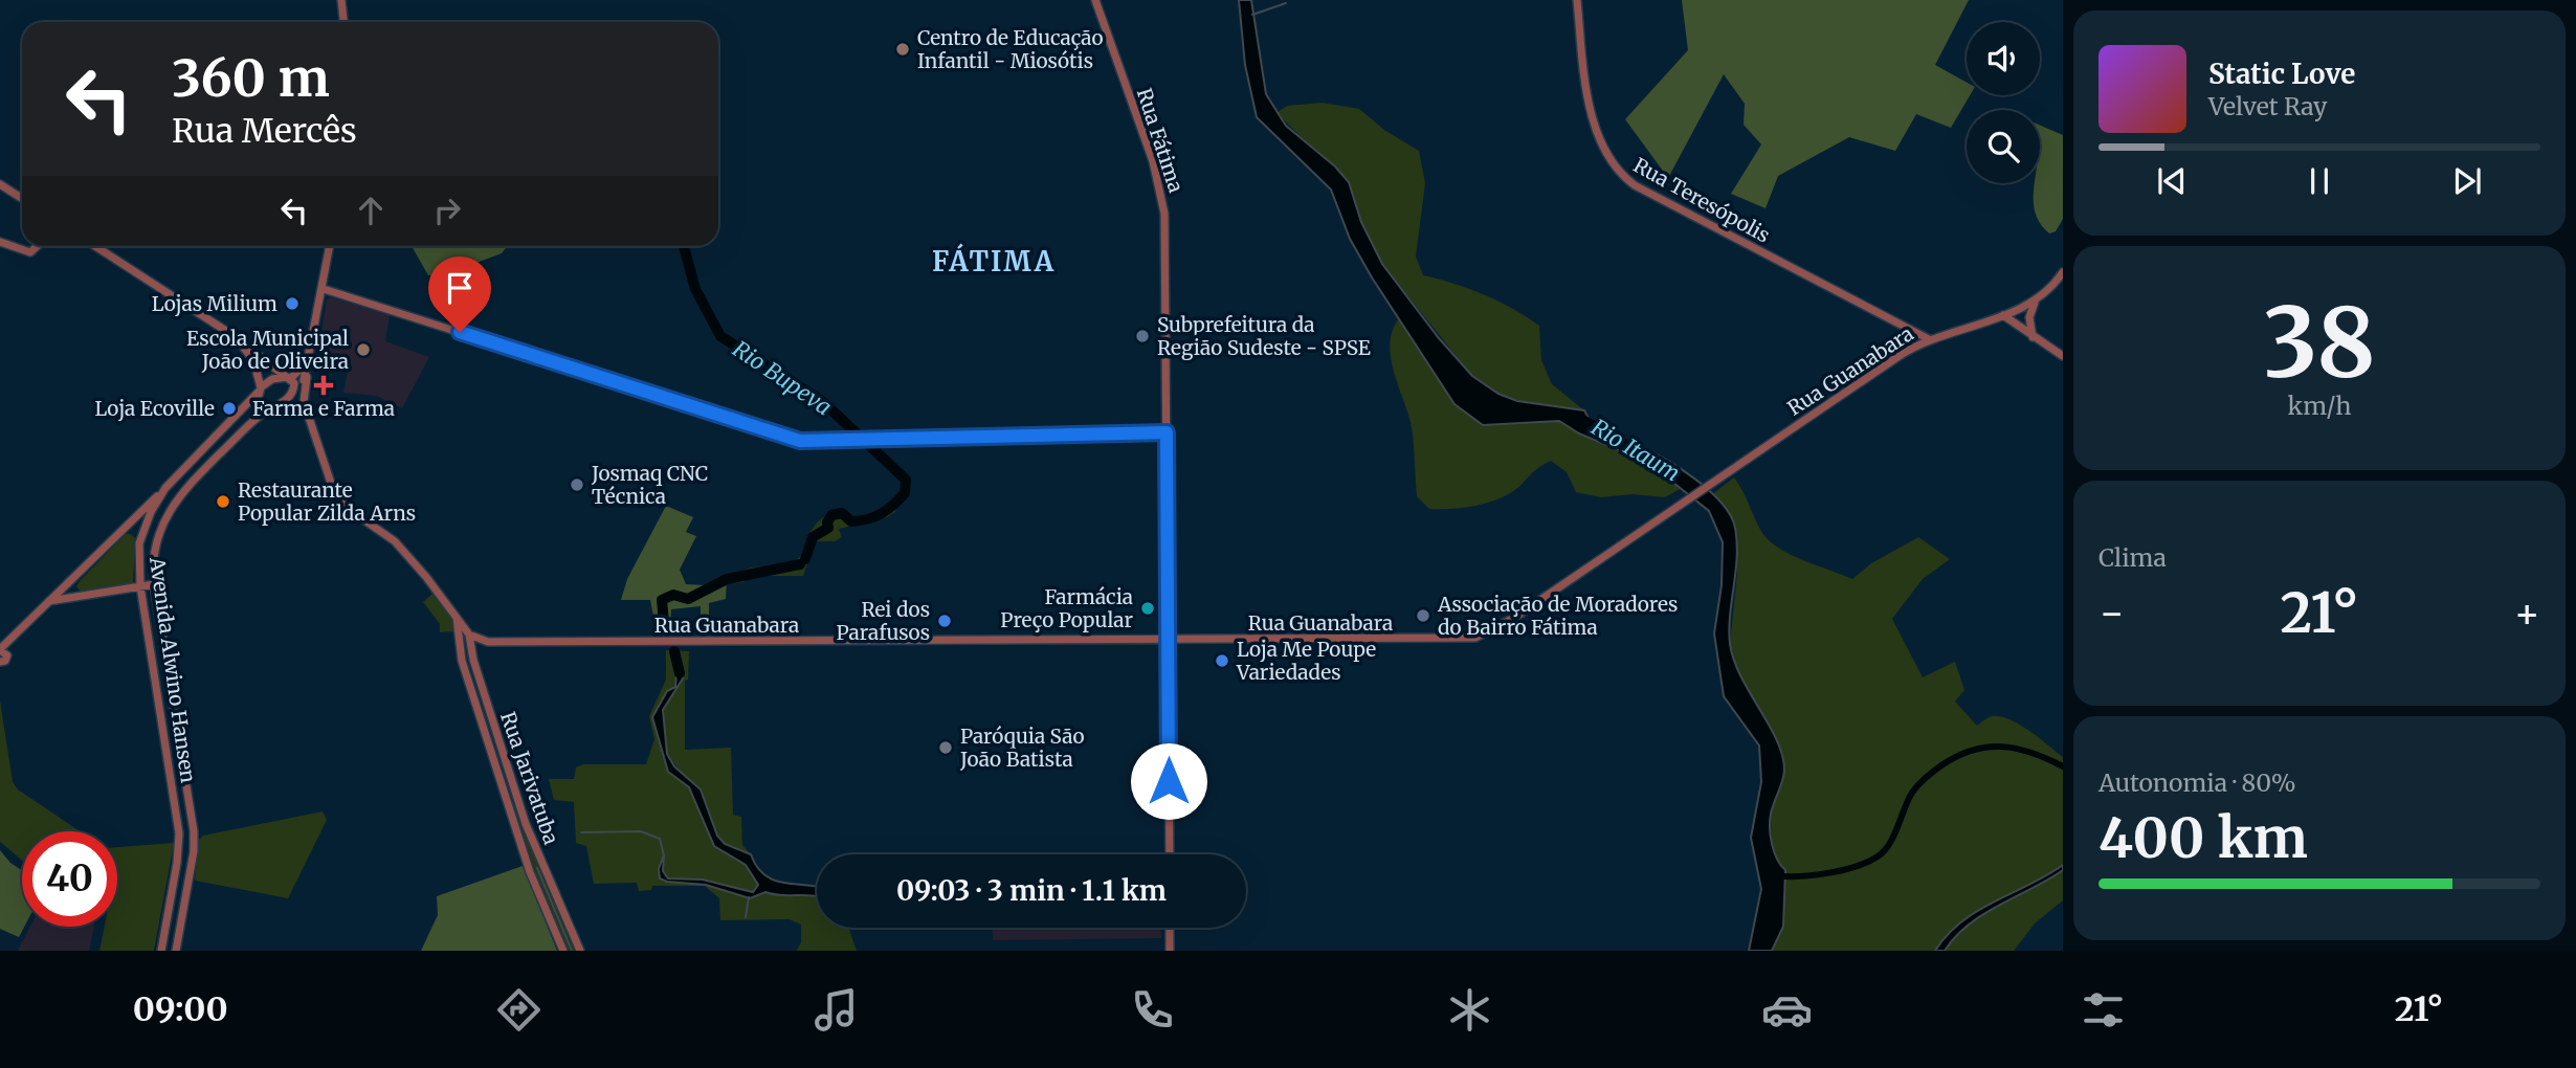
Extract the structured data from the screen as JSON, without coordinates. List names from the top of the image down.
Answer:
{
  "streets": {
    "main road": [
      "Rua Fátima",
      "Rua Teresópolis",
      "Rua Guanabara",
      "Avenida Alwino Hansen",
      "Rua Jarivatuba"
    ]
  },
  "crossings": [
    ["Rua Fátima", "Rua Guanabara"],
    ["Rua Teresópolis", "Rua Guanabara"],
    ["Rua Guanabara", "Rua Jarivatuba"],
    ["Avenida Alwino Hansen", "Rua Jarivatuba"]
  ],
  "districts": ["FÁTIMA"],
  "water": ["Rio Bupeva", "Rio Itaum"],
  "places": {
    "other": [
      "Centro de Educação Infantil - Miosótis",
      "Lojas Milium",
      "Subprefeitura da Região Sudeste - SPSE",
      "Escola Municipal João de Oliveira",
      "Loja Ecoville",
      "Josmaq CNC Técnica",
      "Restaurante Popular Zilda Arns",
      "Farmácia Preço Popular",
      "Associação de Moradores do Bairro Fátima",
      "Rei dos Parafusos",
      "Loja Me Poupe Variedades",
      "Paróquia São João Batista"
    ],
    "health": ["Farma e Farma"]
  },
  "page": {
    "turn": ["360 m", "Rua Mercês"],
    "song": ["Static Love", "Velvet Ray"],
    "tile": [
      ["38", "km/h"],
      "Clima",
      ["Autonomia · 80%", "400 km"]
    ],
    "heat": ["−", "21°", "+"],
    "limit": "40",
    "trip": "09:03 · 3 min · 1.1 km",
    "tabs": ["09:00", "21°"]
  }
}
